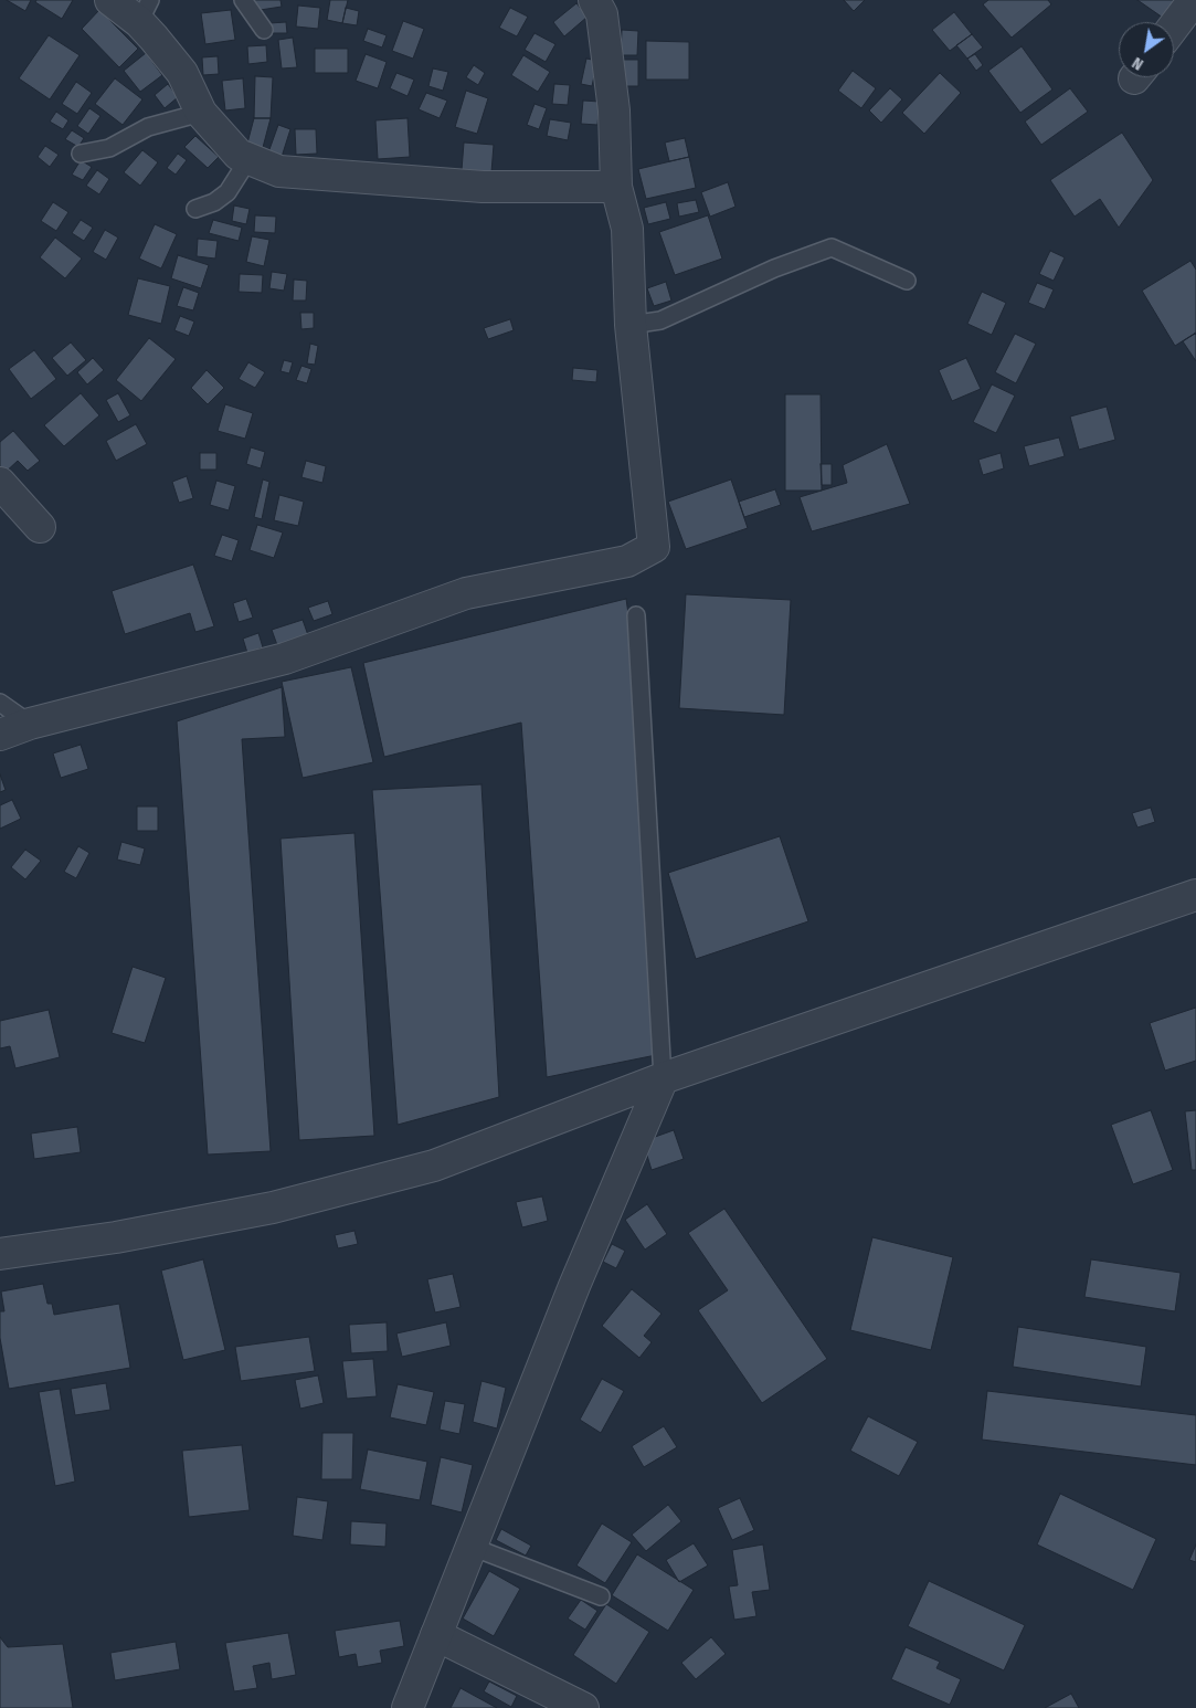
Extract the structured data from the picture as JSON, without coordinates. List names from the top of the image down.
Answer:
{
  "north": "bottom left"
}
